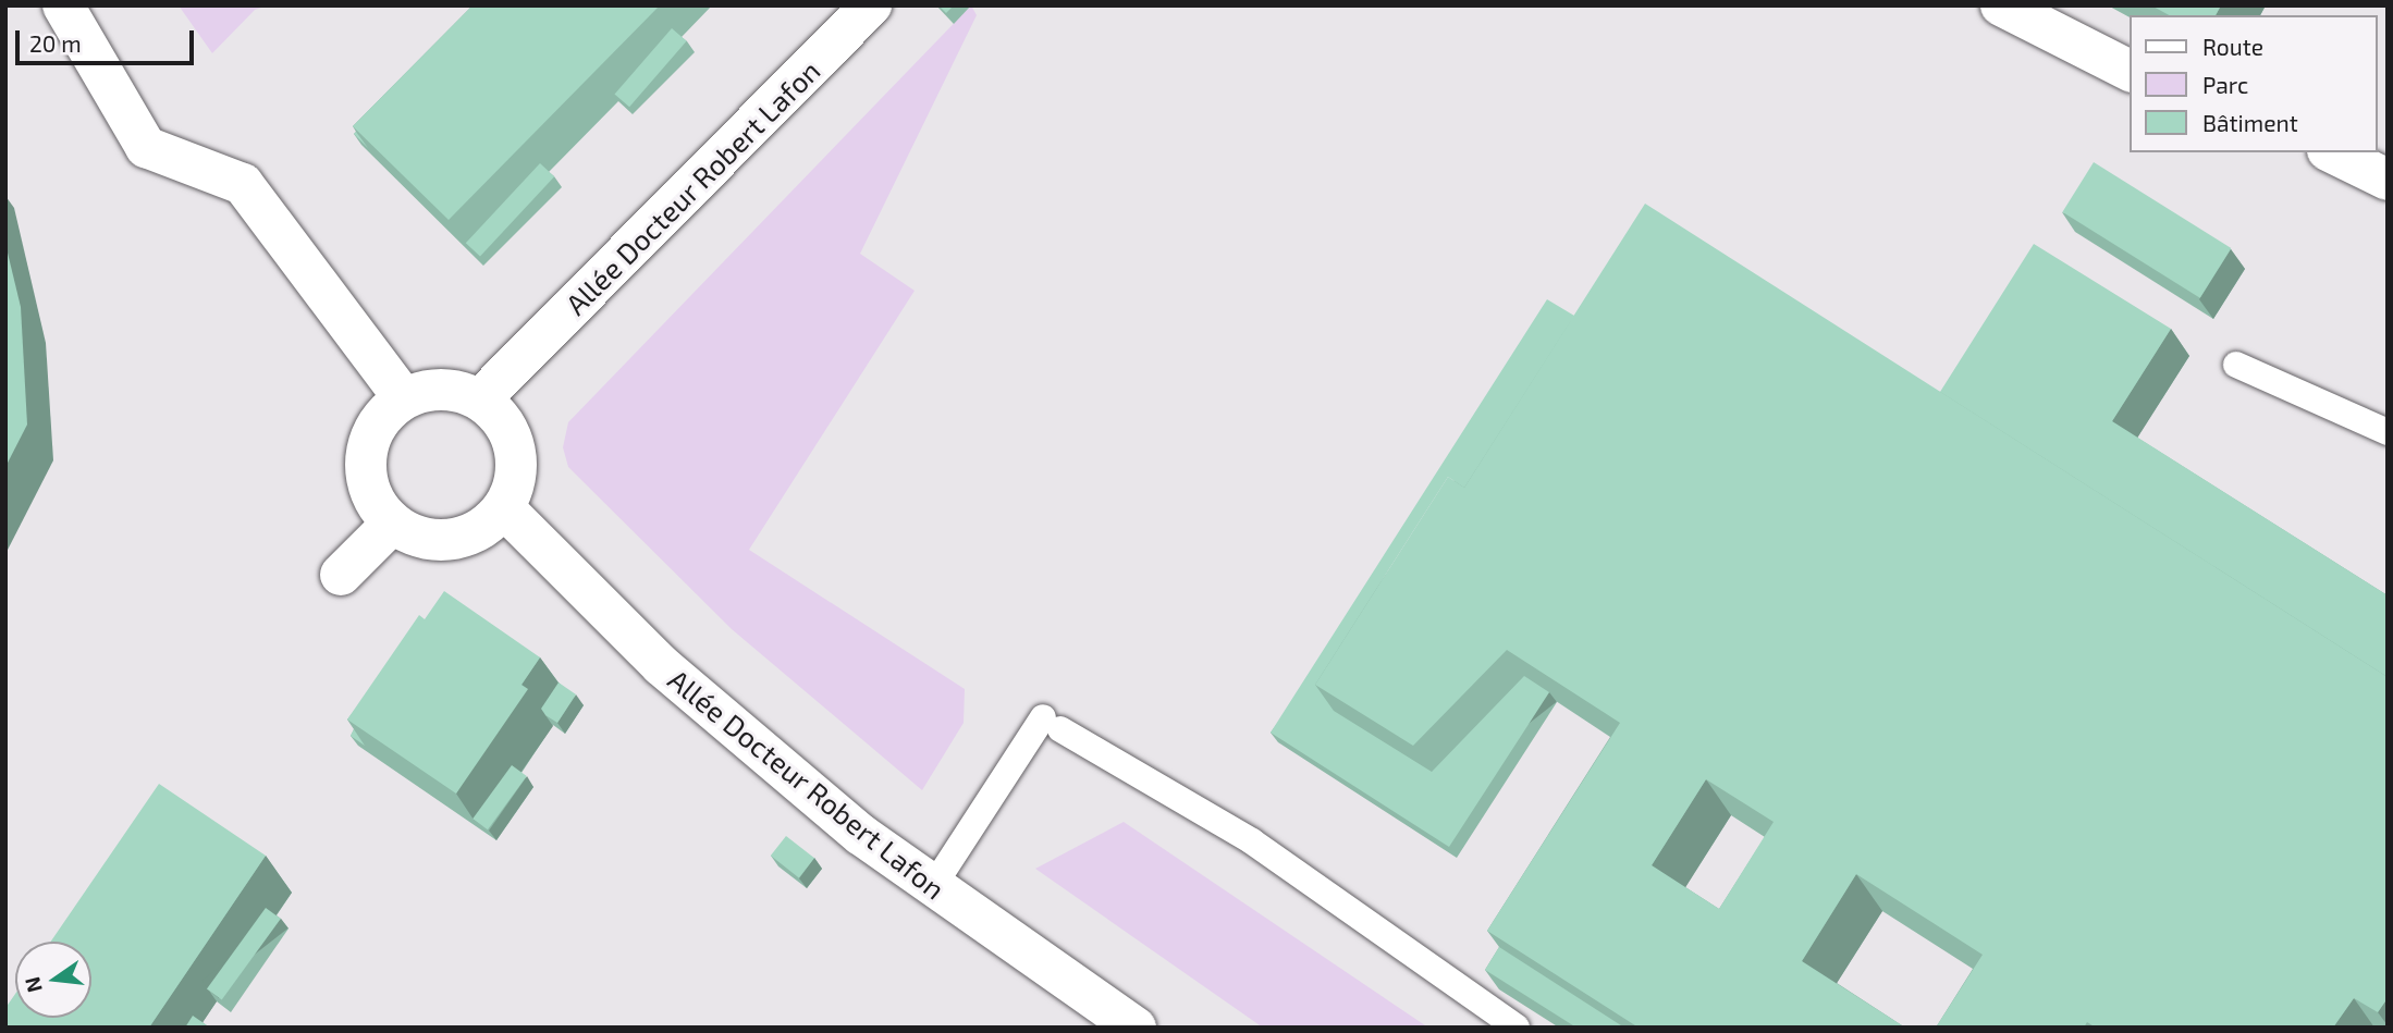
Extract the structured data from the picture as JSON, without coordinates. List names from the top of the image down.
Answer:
{
  "streets": {
    "street": ["Allée Docteur Robert Lafon"]
  },
  "legend": ["Route", "Parc", "Bâtiment"],
  "scale_bar": "20 m",
  "north": "left"
}
